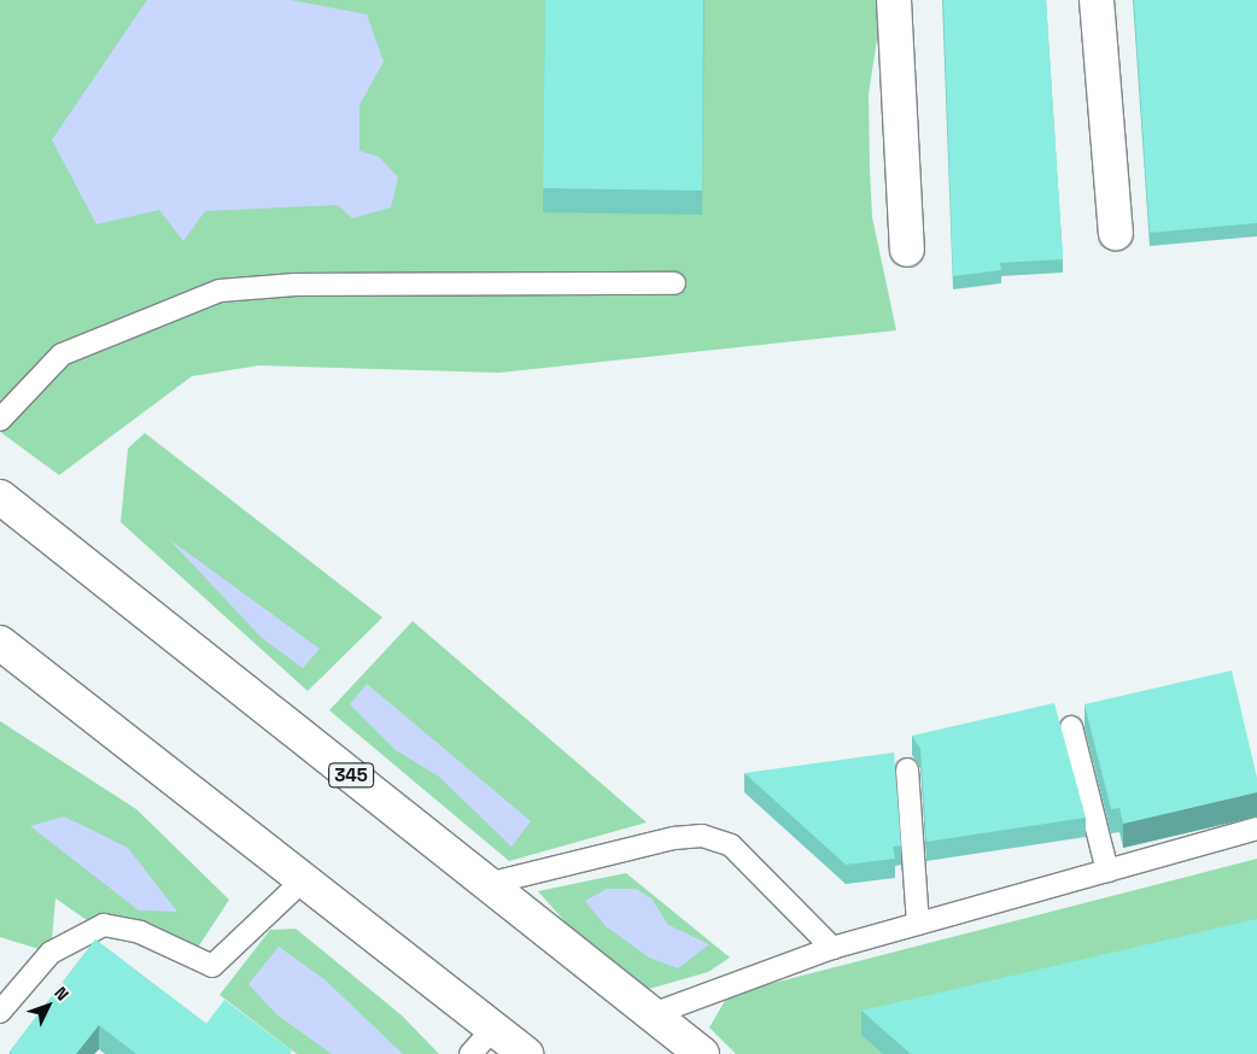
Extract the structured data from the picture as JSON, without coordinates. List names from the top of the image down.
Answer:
{
  "streets": {
    "main road": ["345"]
  },
  "north": "top right"
}
